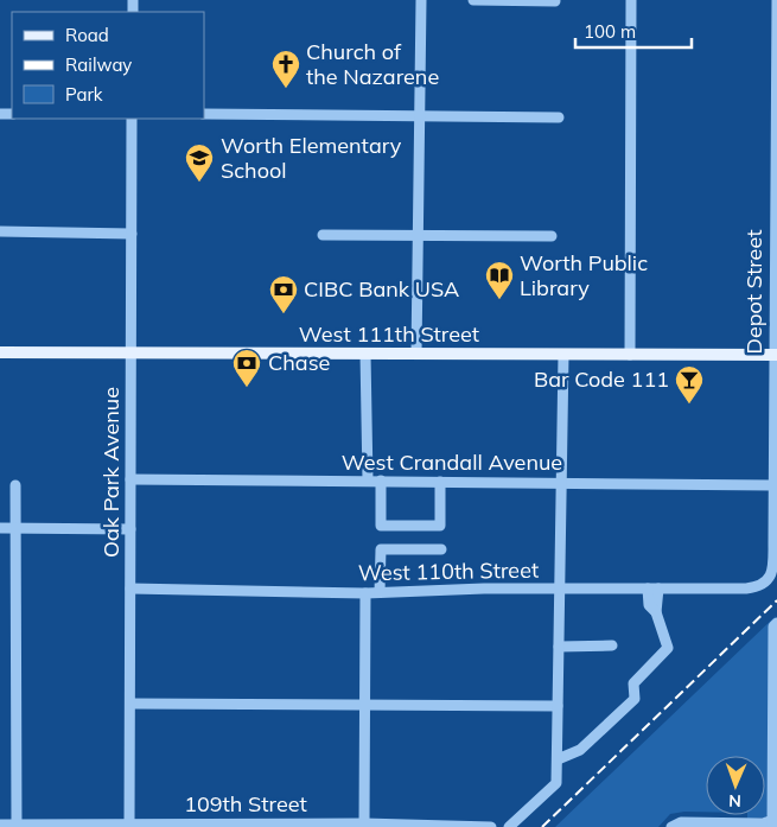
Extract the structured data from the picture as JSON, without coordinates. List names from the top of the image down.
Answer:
{
  "streets": {
    "main road": ["West 111th Street"],
    "street": [
      "Depot Street",
      "West Crandall Avenue",
      "Oak Park Avenue",
      "West 110th Street",
      "109th Street"
    ]
  },
  "crossings": [
    ["Depot Street", "West 111th Street"],
    ["Depot Street", "West Crandall Avenue"],
    ["Depot Street", "West 110th Street"],
    ["West 111th Street", "Oak Park Avenue"],
    ["West Crandall Avenue", "Oak Park Avenue"],
    ["Oak Park Avenue", "West 110th Street"],
    ["Oak Park Avenue", "109th Street"]
  ],
  "places": {
    "church": ["Church of the Nazarene"],
    "school or university": ["Worth Elementary School"],
    "library": ["Worth Public Library"],
    "bank": ["CIBC Bank USA", "Chase"],
    "bar": ["Bar Code 111"]
  },
  "legend": ["Road", "Railway", "Park"],
  "scale_bar": "100 m",
  "north": "bottom"
}
